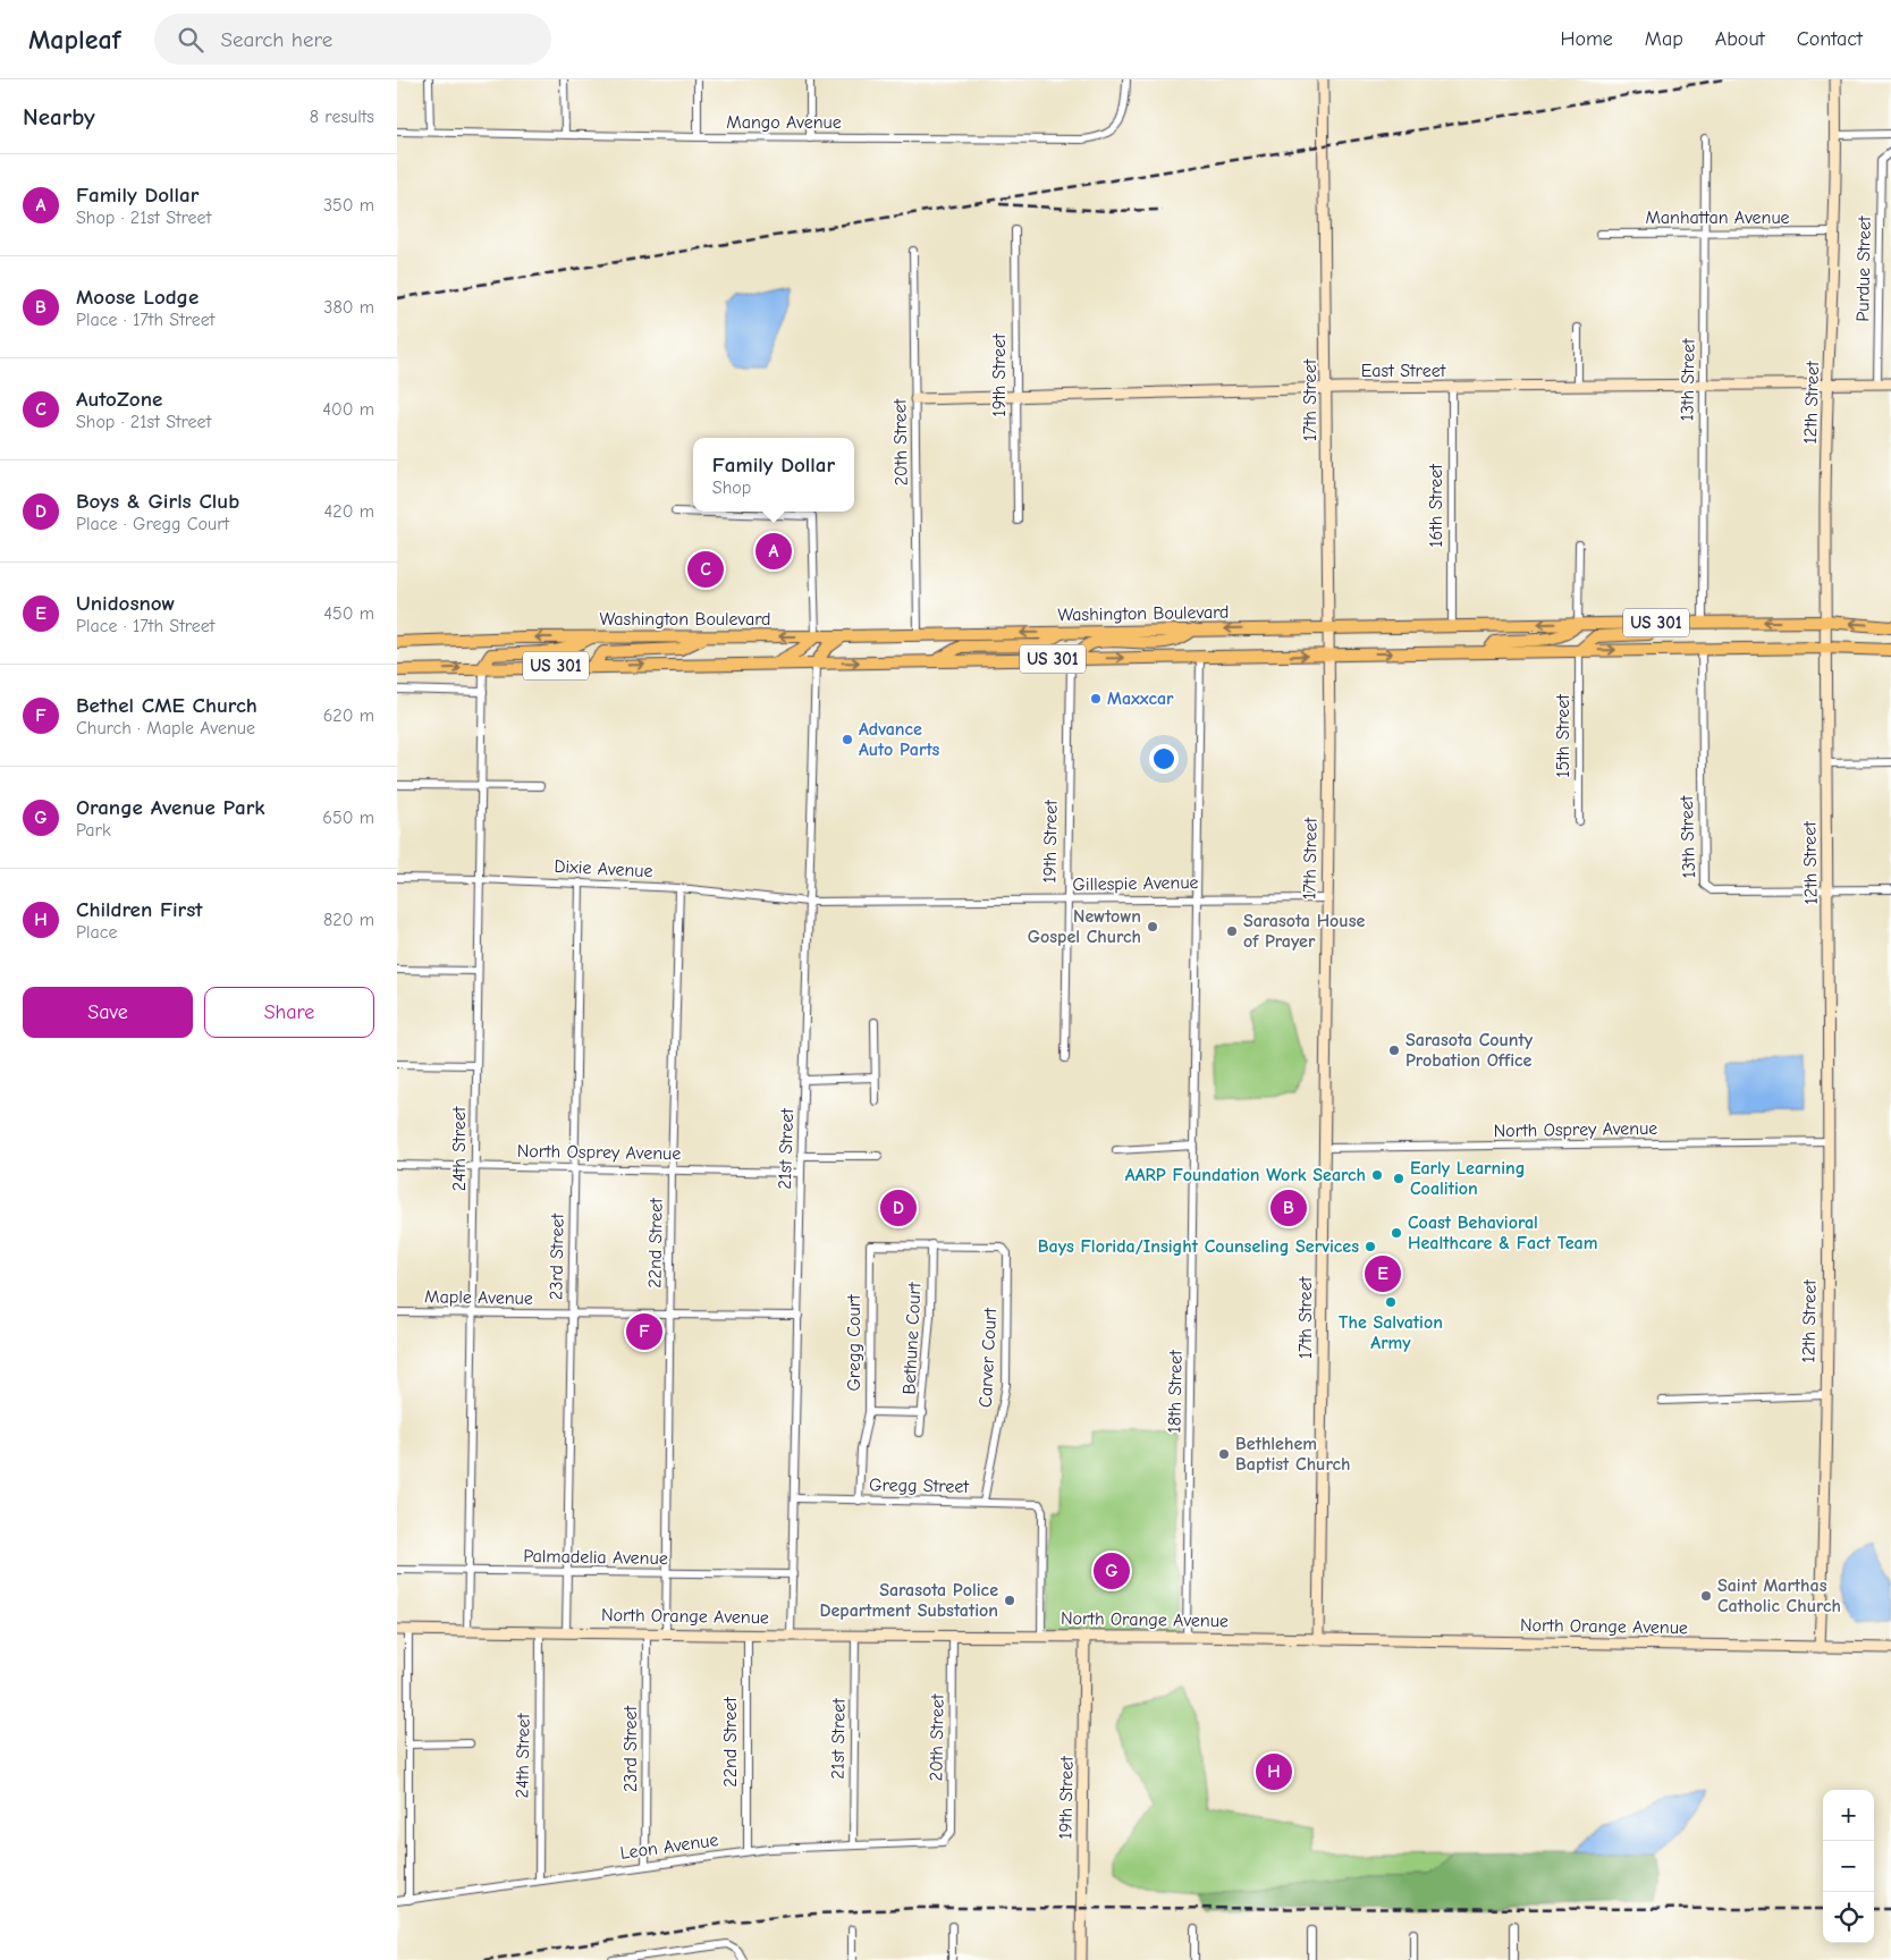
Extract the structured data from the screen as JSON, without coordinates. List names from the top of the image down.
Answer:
{
  "streets": {
    "main road": ["Washington Boulevard", "US 301"],
    "street": [
      "Mango Avenue",
      "Manhattan Avenue",
      "Purdue Street",
      "East Street",
      "19th Street",
      "13th Street",
      "17th Street",
      "12th Street",
      "20th Street",
      "16th Street",
      "15th Street",
      "Dixie Avenue",
      "Gillespie Avenue",
      "North Osprey Avenue",
      "24th Street",
      "21st Street",
      "22nd Street",
      "23rd Street",
      "Maple Avenue",
      "Bethune Court",
      "Gregg Court",
      "Carver Court",
      "18th Street",
      "Gregg Street",
      "Palmadelia Avenue",
      "North Orange Avenue",
      "Leon Avenue"
    ]
  },
  "crossings": [
    ["Manhattan Avenue", "13th Street"],
    ["Manhattan Avenue", "12th Street"],
    ["Purdue Street", "East Street"],
    ["East Street", "19th Street"],
    ["East Street", "13th Street"],
    ["East Street", "17th Street"],
    ["East Street", "12th Street"],
    ["East Street", "20th Street"],
    ["East Street", "16th Street"],
    ["19th Street", "US 301"],
    ["19th Street", "Gillespie Avenue"],
    ["19th Street", "North Orange Avenue"],
    ["13th Street", "12th Street"],
    ["13th Street", "Washington Boulevard"],
    ["13th Street", "US 301"],
    ["17th Street", "Washington Boulevard"],
    ["17th Street", "US 301"],
    ["17th Street", "Gillespie Avenue"],
    ["17th Street", "North Osprey Avenue"],
    ["17th Street", "North Orange Avenue"],
    ["12th Street", "Washington Boulevard"],
    ["12th Street", "US 301"],
    ["12th Street", "North Osprey Avenue"],
    ["12th Street", "North Orange Avenue"],
    ["20th Street", "Washington Boulevard"],
    ["20th Street", "North Orange Avenue"],
    ["20th Street", "Leon Avenue"],
    ["16th Street", "Washington Boulevard"],
    ["US 301", "15th Street"],
    ["US 301", "24th Street"],
    ["US 301", "21st Street"],
    ["US 301", "18th Street"],
    ["Dixie Avenue", "Gillespie Avenue"],
    ["Dixie Avenue", "24th Street"],
    ["Dixie Avenue", "21st Street"],
    ["Dixie Avenue", "22nd Street"],
    ["Dixie Avenue", "23rd Street"],
    ["Gillespie Avenue", "21st Street"],
    ["Gillespie Avenue", "18th Street"],
    ["North Osprey Avenue", "24th Street"],
    ["North Osprey Avenue", "21st Street"],
    ["North Osprey Avenue", "22nd Street"],
    ["North Osprey Avenue", "23rd Street"],
    ["24th Street", "Maple Avenue"],
    ["24th Street", "Palmadelia Avenue"],
    ["24th Street", "North Orange Avenue"],
    ["24th Street", "Leon Avenue"],
    ["21st Street", "Maple Avenue"],
    ["21st Street", "Gregg Street"],
    ["21st Street", "Palmadelia Avenue"],
    ["21st Street", "North Orange Avenue"],
    ["21st Street", "Leon Avenue"],
    ["22nd Street", "Maple Avenue"],
    ["22nd Street", "Palmadelia Avenue"],
    ["22nd Street", "North Orange Avenue"],
    ["22nd Street", "Leon Avenue"],
    ["23rd Street", "Maple Avenue"],
    ["23rd Street", "Palmadelia Avenue"],
    ["23rd Street", "North Orange Avenue"],
    ["23rd Street", "Leon Avenue"],
    ["Bethune Court", "Gregg Court"],
    ["Bethune Court", "Carver Court"],
    ["Gregg Court", "Carver Court"],
    ["Gregg Court", "Gregg Street"],
    ["Carver Court", "Gregg Street"],
    ["18th Street", "North Orange Avenue"],
    ["Gregg Street", "North Orange Avenue"]
  ],
  "places": [
    "Maxxcar",
    "Advance Auto Parts",
    "Newtown Gospel Church",
    "Sarasota House of Prayer",
    "Sarasota County Probation Office",
    "AARP Foundation Work Search",
    "Early Learning Coalition",
    "Coast Behavioral Healthcare & Fact Team",
    "Bays Florida/Insight Counseling Services",
    "The Salvation Army",
    "Bethlehem Baptist Church",
    "Saint Marthas Catholic Church",
    "Sarasota Police Department Substation"
  ],
  "page": {
    "header": "Mapleaf",
    "search": "Search here",
    "nav": [
      "Home",
      "Map",
      "About",
      "Contact"
    ],
    "heading": ["Nearby", "8 results"],
    "list": [
      {
        "mark": "A",
        "name": "Family Dollar",
        "note": "Shop · 21st Street",
        "value": "350 m"
      },
      {
        "mark": "B",
        "name": "Moose Lodge",
        "note": "Place · 17th Street",
        "value": "380 m"
      },
      {
        "mark": "C",
        "name": "AutoZone",
        "note": "Shop · 21st Street",
        "value": "400 m"
      },
      {
        "mark": "D",
        "name": "Boys & Girls Club",
        "note": "Place · Gregg Court",
        "value": "420 m"
      },
      {
        "mark": "E",
        "name": "Unidosnow",
        "note": "Place · 17th Street",
        "value": "450 m"
      },
      {
        "mark": "F",
        "name": "Bethel CME Church",
        "note": "Church · Maple Avenue",
        "value": "620 m"
      },
      {
        "mark": "G",
        "name": "Orange Avenue Park",
        "note": "Park",
        "value": "650 m"
      },
      {
        "mark": "H",
        "name": "Children First",
        "note": "Place",
        "value": "820 m"
      }
    ],
    "popup": ["Family Dollar", "Shop"],
    "pins": [
      "A",
      "C",
      "B",
      "D",
      "E",
      "F",
      "G",
      "H"
    ],
    "buttons": ["Save", "Share"],
    "map_buttons": ["+", "−"]
  }
}
